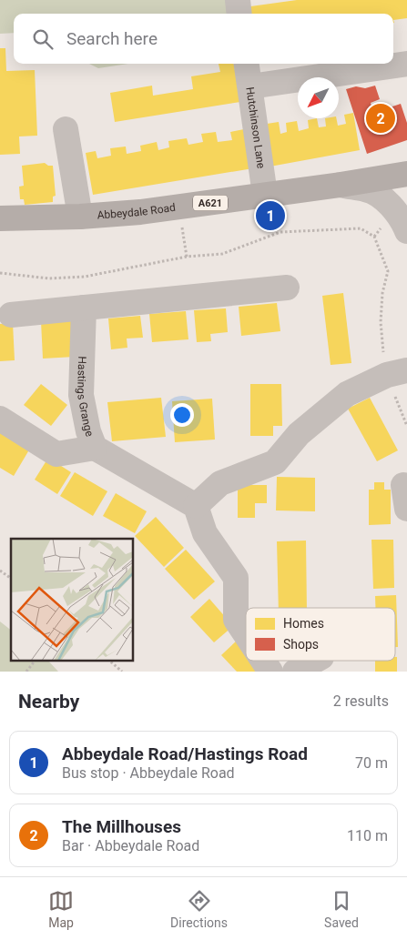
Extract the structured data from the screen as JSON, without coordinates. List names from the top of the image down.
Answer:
{
  "streets": {
    "main road": ["A621", "Abbeydale Road"],
    "street": ["Hutchinson Lane", "Hastings Grange"]
  },
  "crossings": [
    ["Hutchinson Lane", "Abbeydale Road"]
  ],
  "legend": ["Homes", "Shops"],
  "north": "bottom left",
  "page": {
    "search": "Search here",
    "pins": ["2", "1"],
    "heading": ["Nearby", "2 results"],
    "list": [
      {
        "mark": "1",
        "name": "Abbeydale Road/Hastings Road",
        "note": "Bus stop · Abbeydale Road",
        "value": "70 m"
      },
      {
        "mark": "2",
        "name": "The Millhouses",
        "note": "Bar · Abbeydale Road",
        "value": "110 m"
      }
    ],
    "nav": ["Map", "Directions", "Saved"]
  }
}
